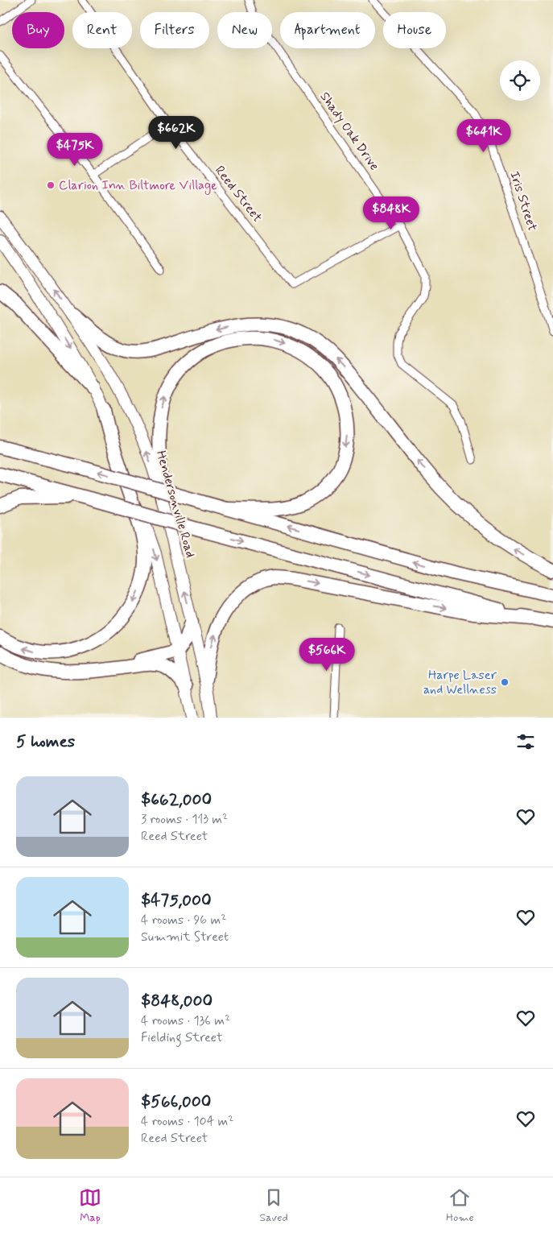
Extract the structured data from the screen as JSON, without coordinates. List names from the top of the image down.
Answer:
{
  "streets": {
    "main road": ["Hendersonville Road"],
    "street": ["Shady Oak Drive", "Reed Street", "Iris Street"]
  },
  "crossings": [
    ["Shady Oak Drive", "Reed Street"]
  ],
  "places": ["Clarion Inn Biltmore Village", "Harpe Laser and Wellness"],
  "page": {
    "chip": [
      "Buy",
      "Rent",
      "Filters",
      "New",
      "Apartment",
      "House"
    ],
    "price": [
      "$662K",
      "$641K",
      "$475K",
      "$848K",
      "$566K"
    ],
    "heading": "5 homes",
    "list": [
      {
        "name": "$662,000",
        "note": "3 rooms · 113 m² · Reed Street"
      },
      {
        "name": "$475,000",
        "note": "4 rooms · 96 m² · Summit Street"
      },
      {
        "name": "$848,000",
        "note": "4 rooms · 136 m² · Fielding Street"
      },
      {
        "name": "$566,000",
        "note": "4 rooms · 104 m² · Reed Street"
      }
    ],
    "tabs": ["Map", "Saved", "Home"]
  }
}
